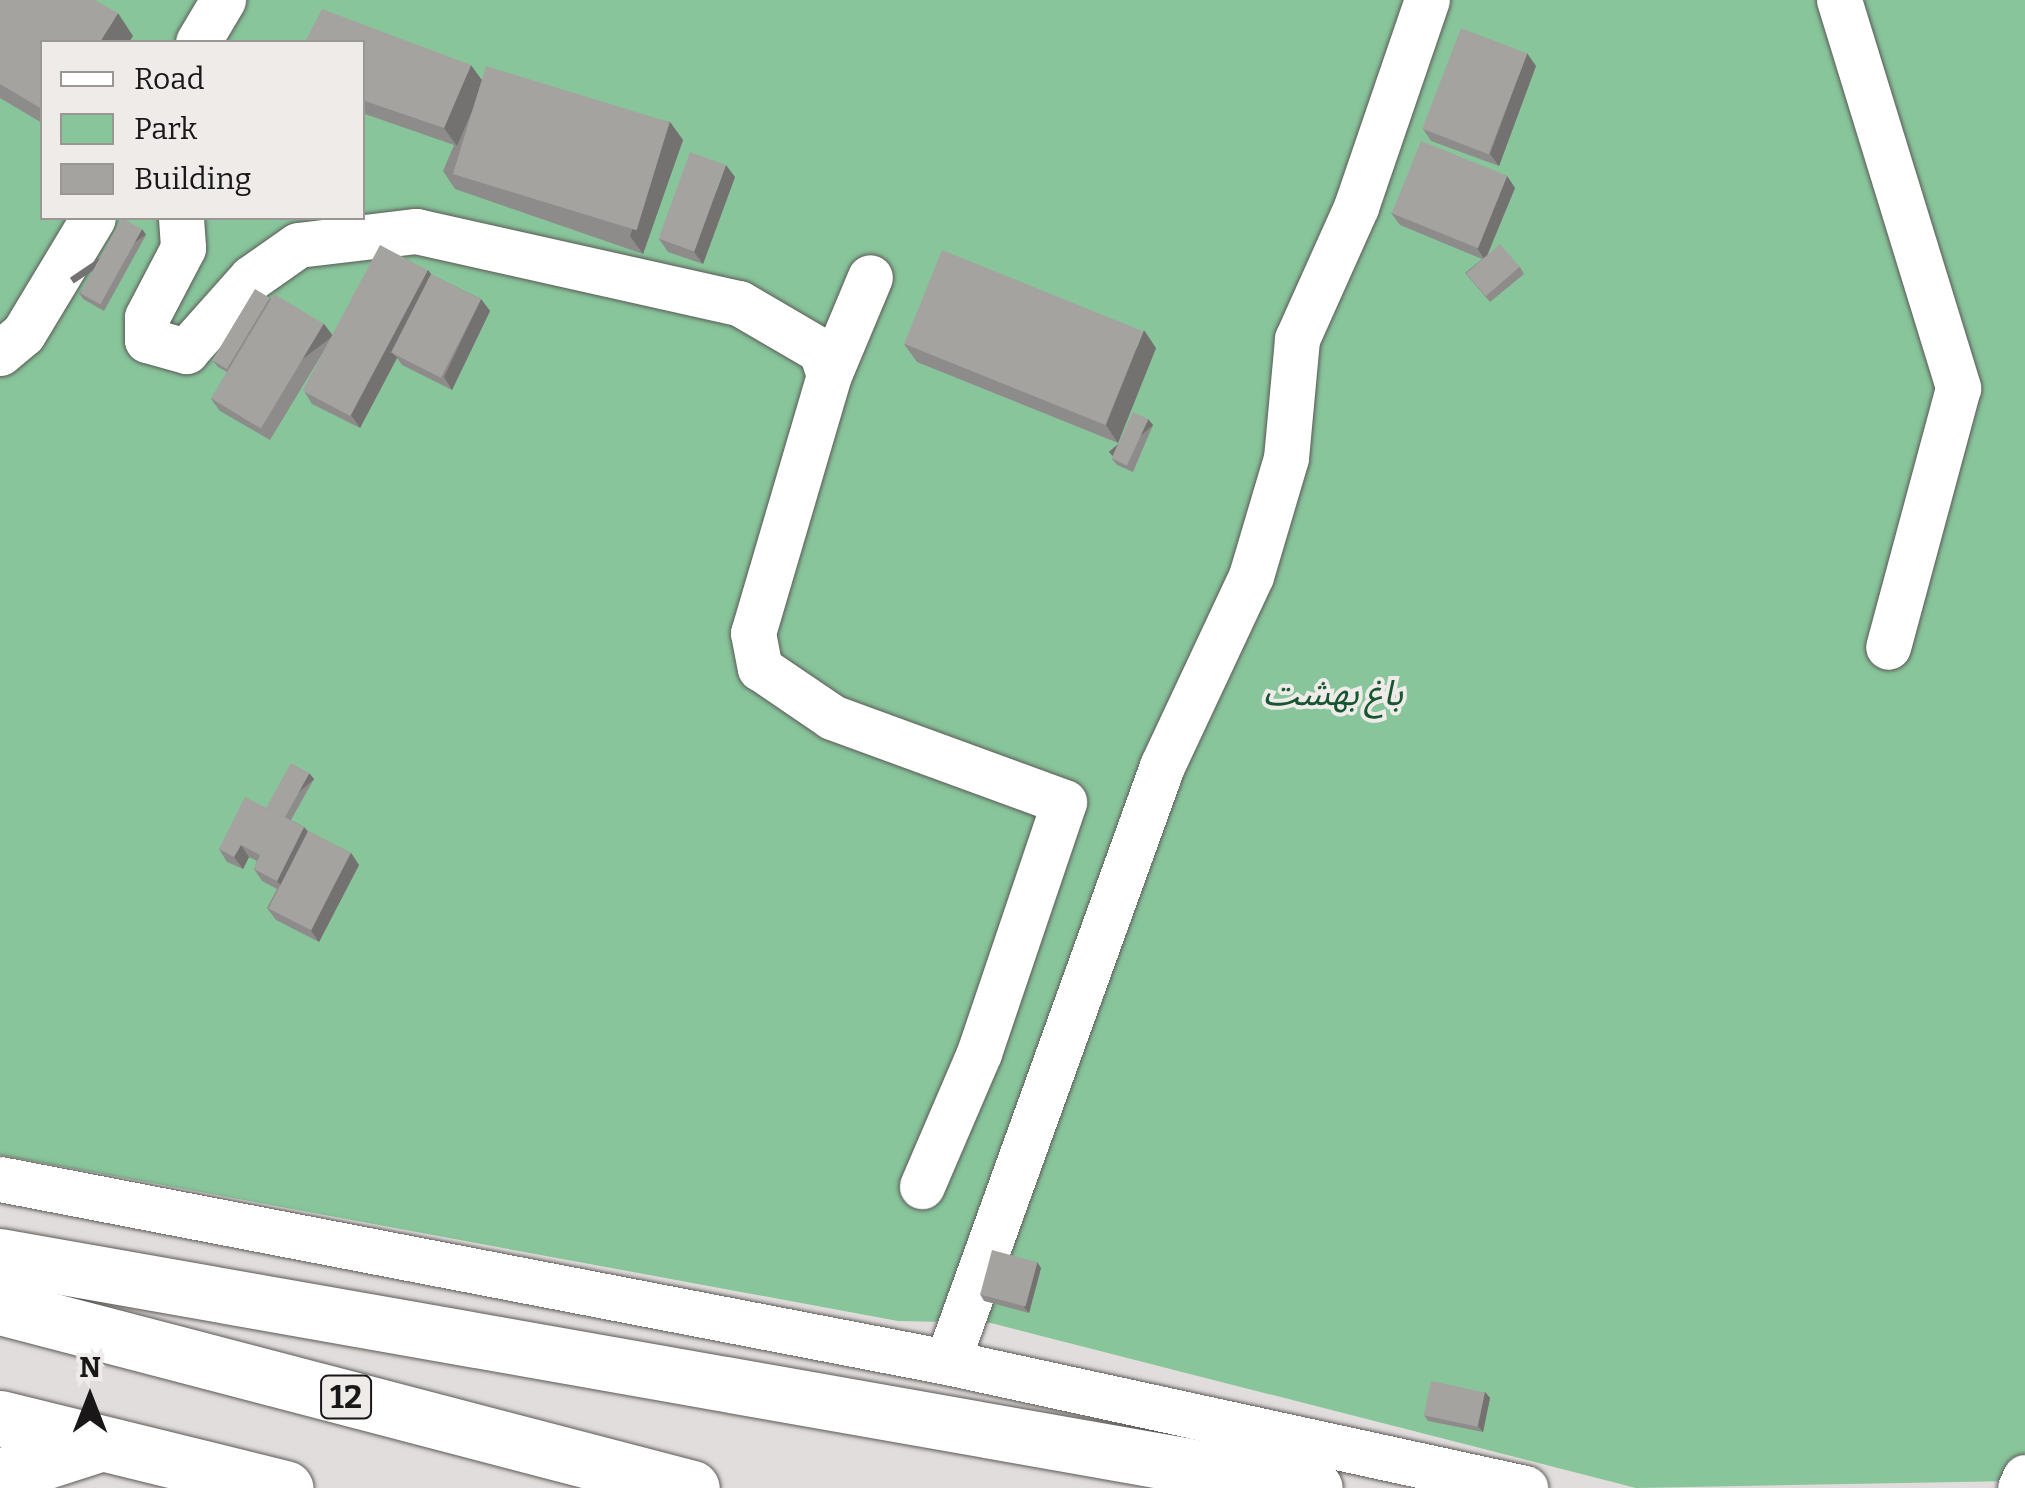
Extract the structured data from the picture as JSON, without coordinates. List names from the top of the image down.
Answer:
{
  "streets": {
    "highway": ["12"]
  },
  "parks": ["باغ بهشت"],
  "legend": ["Road", "Park", "Building"],
  "north": "top"
}
